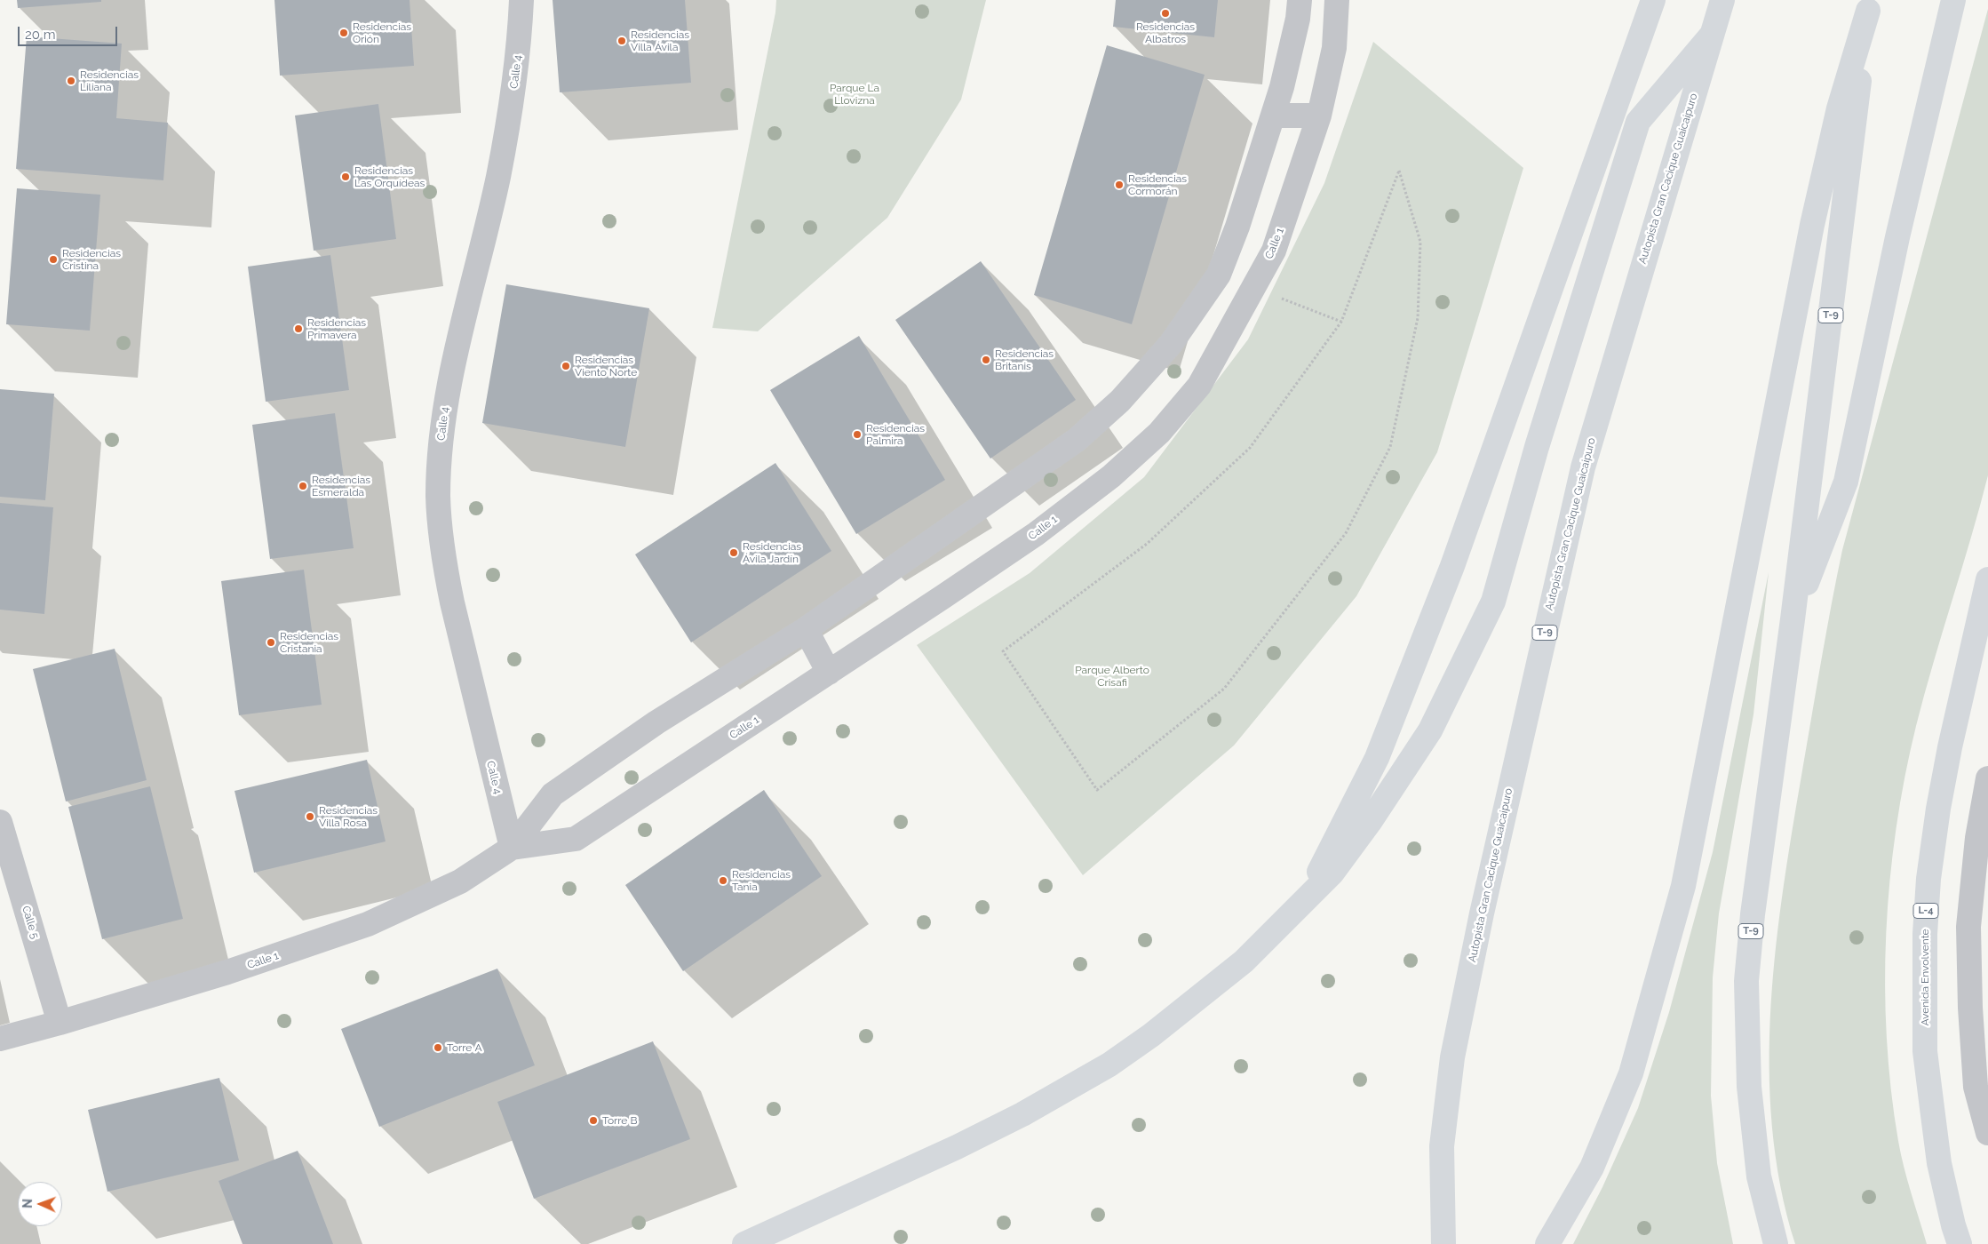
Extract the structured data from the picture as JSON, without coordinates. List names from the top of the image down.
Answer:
{
  "streets": {
    "main road": [
      "Autopista Gran Cacique Guaicaipuro",
      "T-9",
      "L-4",
      "Avenida Envolvente"
    ],
    "street": ["Calle 4", "Calle 1", "Calle 5"]
  },
  "crossings": [
    ["Calle 4", "Calle 1"],
    ["Calle 1", "Calle 5"]
  ],
  "parks": ["Parque La Llovizna", "Parque Alberto Crisafi"],
  "places": [
    "Residencias Albatros",
    "Residencias Orión",
    "Residencias Villa Ávila",
    "Residencias Liliana",
    "Residencias Las Orquídeas",
    "Residencias Cormorán",
    "Residencias Cristina",
    "Residencias Primavera",
    "Residencias Britanis",
    "Residencias Viento Norte",
    "Residencias Palmira",
    "Residencias Esmeralda",
    "Residencias Ávila Jardín",
    "Residencias Cristania",
    "Residencias Villa Rosa",
    "Residencias Tania",
    "Torre A",
    "Torre B"
  ],
  "scale_bar": "20 m",
  "north": "left"
}
